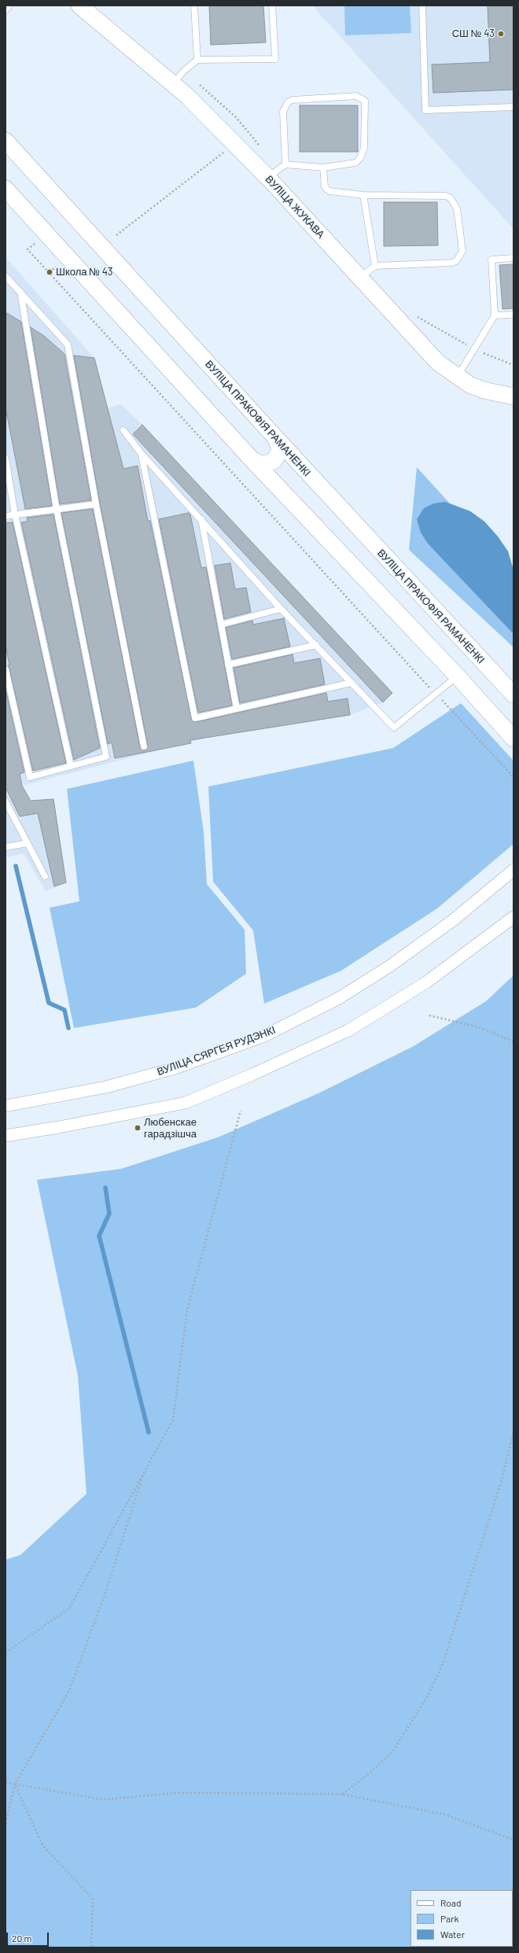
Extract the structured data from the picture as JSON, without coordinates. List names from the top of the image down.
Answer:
{
  "streets": {
    "street": ["ВУЛІЦА ЖУКАВА", "ВУЛІЦА ПРАКОФІЯ РАМАНЕНКІ", "ВУЛІЦА СЯРГЕЯ РУДЭНКІ"]
  },
  "places": ["СШ № 43", "Школа № 43", "Любенскае гарадзішча"],
  "legend": ["Road", "Park", "Water"],
  "scale_bar": "20 m"
}
